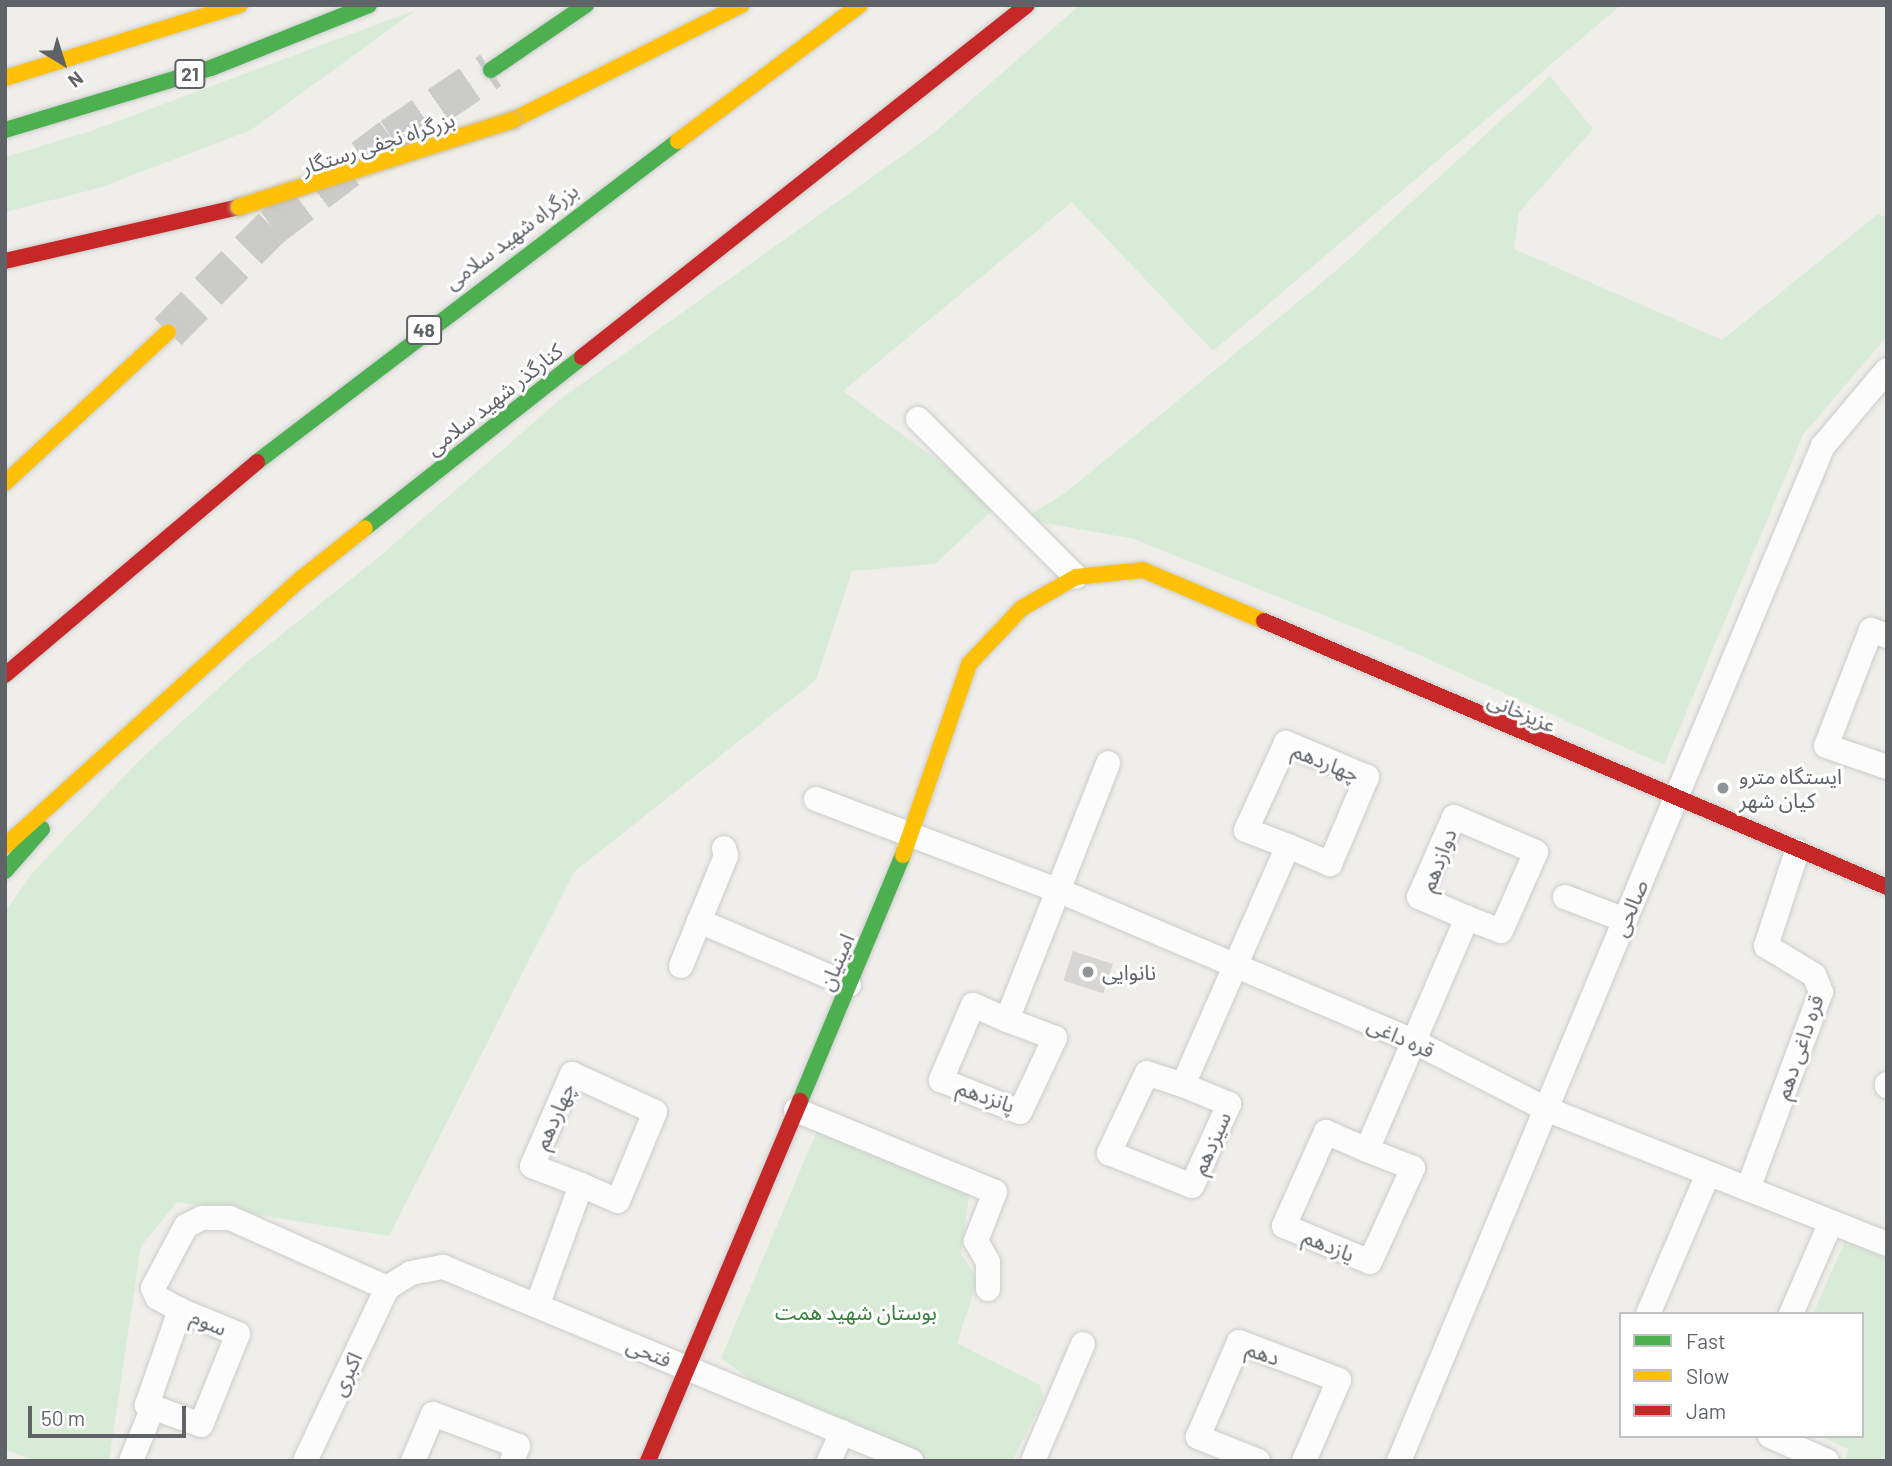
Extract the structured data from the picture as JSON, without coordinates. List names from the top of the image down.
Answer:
{
  "streets": {
    "main road": [
      "21",
      "بزرگراه نجفی رستگار",
      "بزرگراه شهید سلامی",
      "48",
      "کنارگذر شهید سلامی",
      "عزیزخانی",
      "امینیان"
    ],
    "street": [
      "چهاردهم",
      "دوازدهم",
      "صالحی",
      "قره داغی",
      "قره داغی دهم",
      "پانزدهم",
      "سیزدهم",
      "یازدهم",
      "سوم",
      "فتحی",
      "دهم",
      "اکبری"
    ]
  },
  "crossings": [
    ["عزیزخانی", "صالحی"],
    ["عزیزخانی", "امینیان"],
    ["عزیزخانی", "قره داغی دهم"],
    ["صالحی", "قره داغی"],
    ["امینیان", "قره داغی"],
    ["امینیان", "فتحی"],
    ["قره داغی", "قره داغی دهم"],
    ["فتحی", "اکبری"]
  ],
  "parks": ["بوستان شهید همت"],
  "places": ["ایستگاه مترو کیان شهر", "نانوایی"],
  "legend": ["Fast", "Slow", "Jam"],
  "scale_bar": "50 m",
  "north": "bottom right"
}
